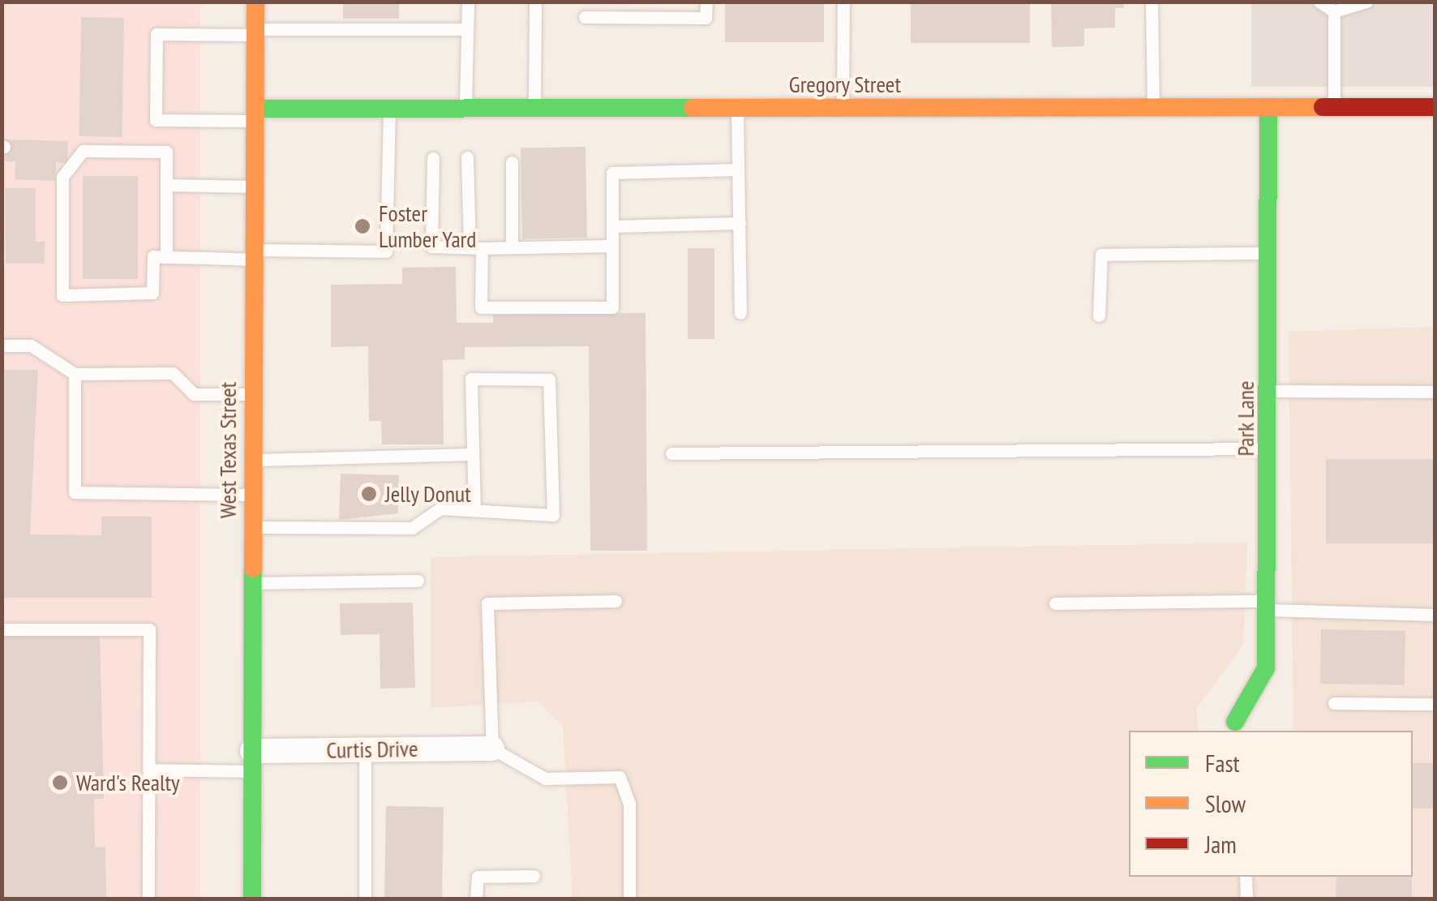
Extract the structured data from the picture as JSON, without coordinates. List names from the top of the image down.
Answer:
{
  "streets": {
    "street": [
      "Gregory Street",
      "Park Lane",
      "West Texas Street",
      "Curtis Drive"
    ]
  },
  "crossings": [
    ["Gregory Street", "Park Lane"],
    ["Gregory Street", "West Texas Street"],
    ["West Texas Street", "Curtis Drive"]
  ],
  "places": ["Foster Lumber Yard", "Jelly Donut", "Ward's Realty"],
  "legend": ["Fast", "Slow", "Jam"]
}
